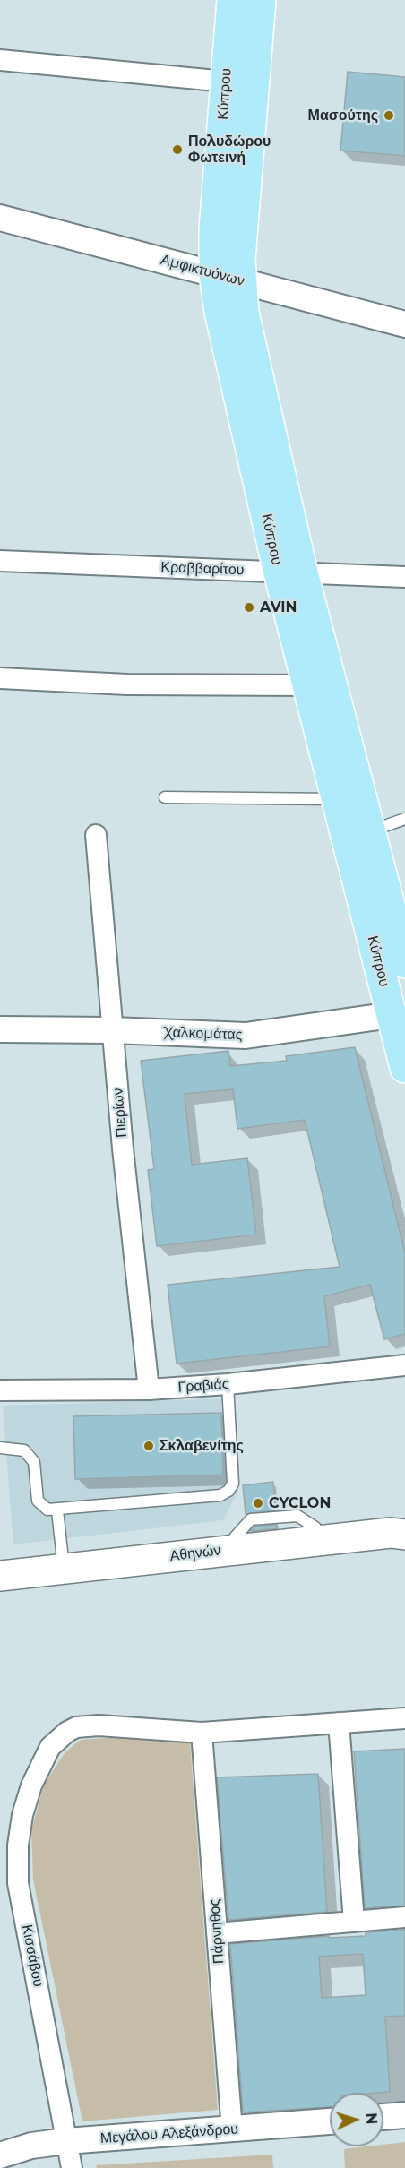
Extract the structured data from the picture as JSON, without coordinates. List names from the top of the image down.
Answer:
{
  "streets": {
    "main road": ["Κύπρου", "Αθηνών"],
    "street": [
      "Αμφικτυόνων",
      "Κραββαρίτου",
      "Χαλκομάτας",
      "Πιερίων",
      "Γραβιάς",
      "Πάρνηθος",
      "Κισσάβου",
      "Μεγάλου Αλεξάνδρου"
    ]
  },
  "crossings": [
    ["Κύπρου", "Αμφικτυόνων"],
    ["Κύπρου", "Κραββαρίτου"],
    ["Κύπρου", "Χαλκομάτας"],
    ["Χαλκομάτας", "Πιερίων"],
    ["Πιερίων", "Γραβιάς"],
    ["Πάρνηθος", "Κισσάβου"],
    ["Πάρνηθος", "Μεγάλου Αλεξάνδρου"],
    ["Κισσάβου", "Μεγάλου Αλεξάνδρου"]
  ],
  "places": [
    "Μασούτης",
    "Πολυδώρου Φωτεινή",
    "AVIN",
    "Σκλαβενίτης",
    "CYCLON"
  ],
  "north": "right"
}
